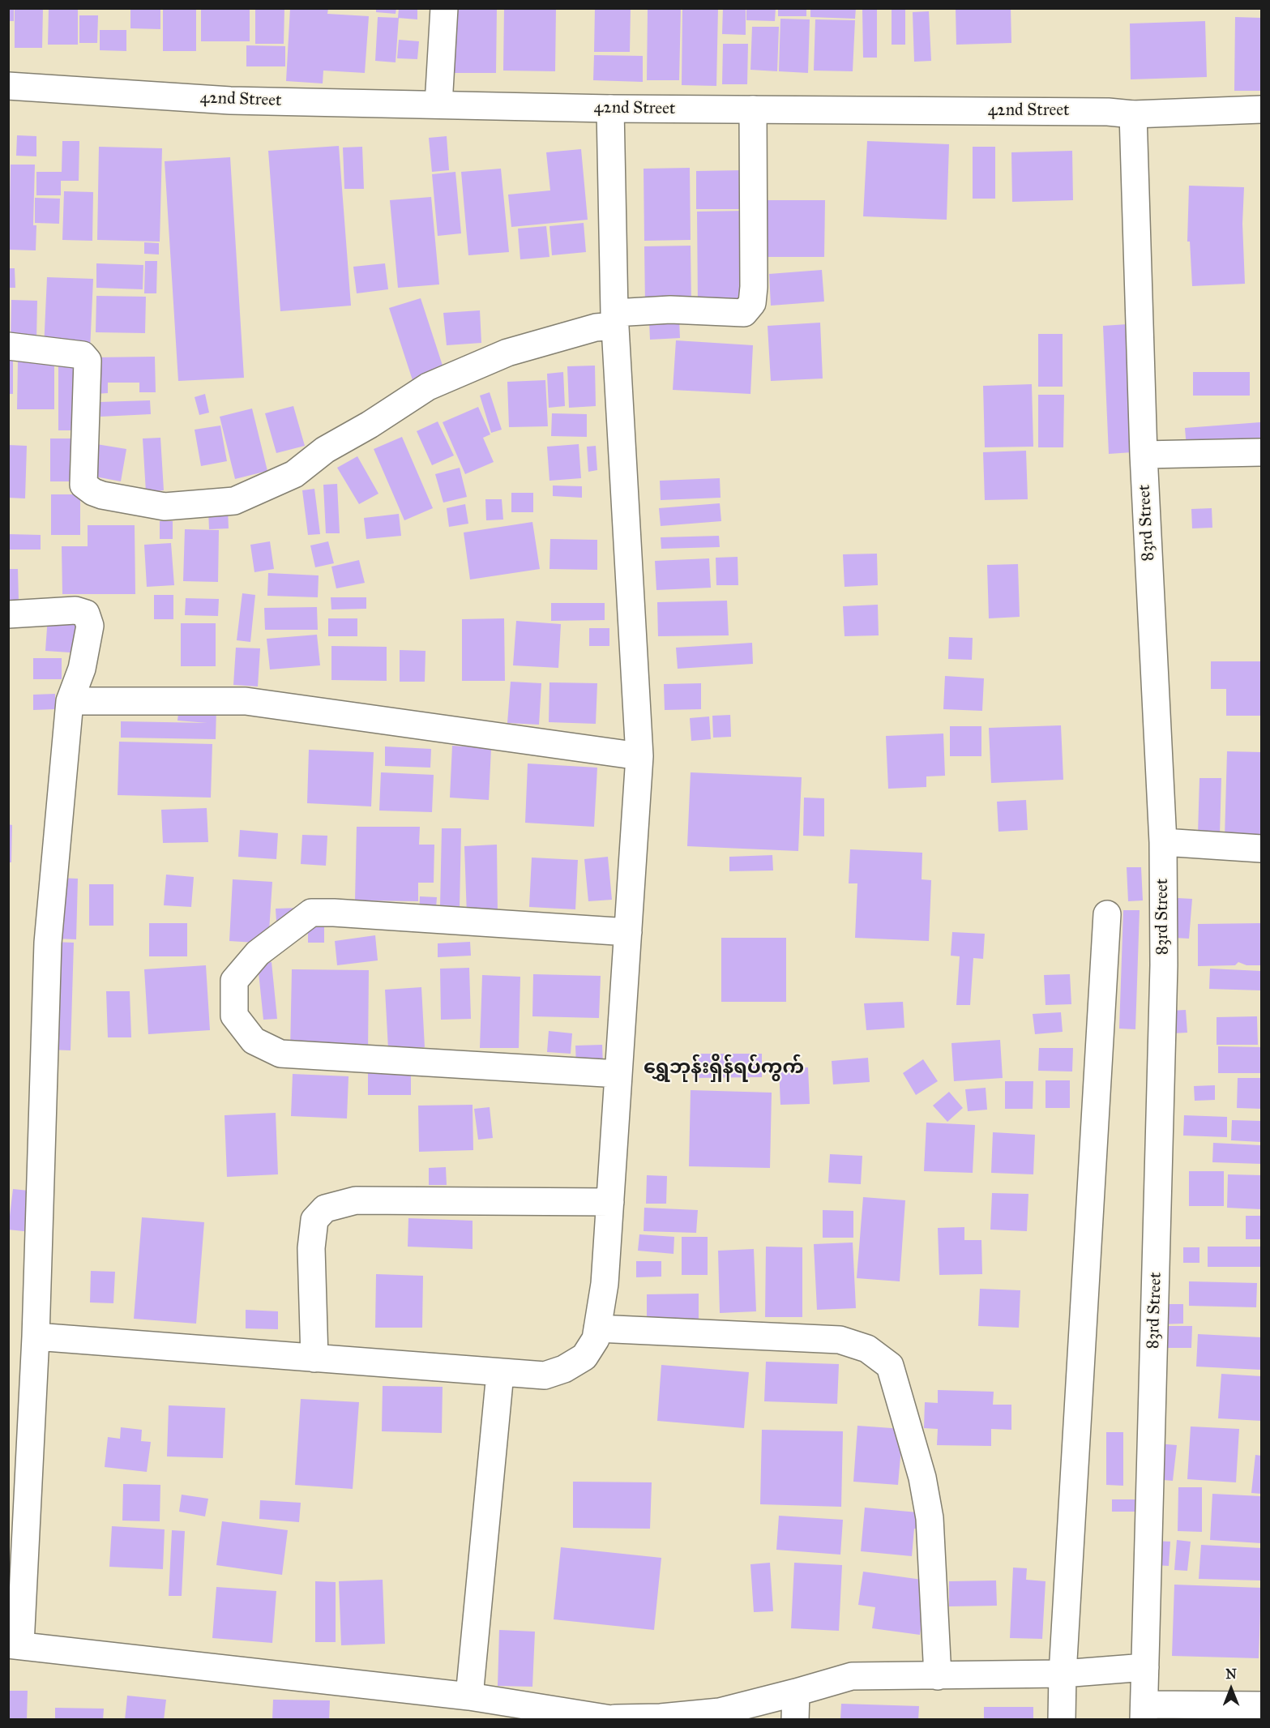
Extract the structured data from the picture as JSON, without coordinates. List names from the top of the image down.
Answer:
{
  "streets": {
    "street": ["42nd Street", "83rd Street"]
  },
  "crossings": [
    ["42nd Street", "83rd Street"]
  ],
  "districts": ["ရွှေဘုန်းရှိန်ရပ်ကွက်"],
  "north": "top"
}
